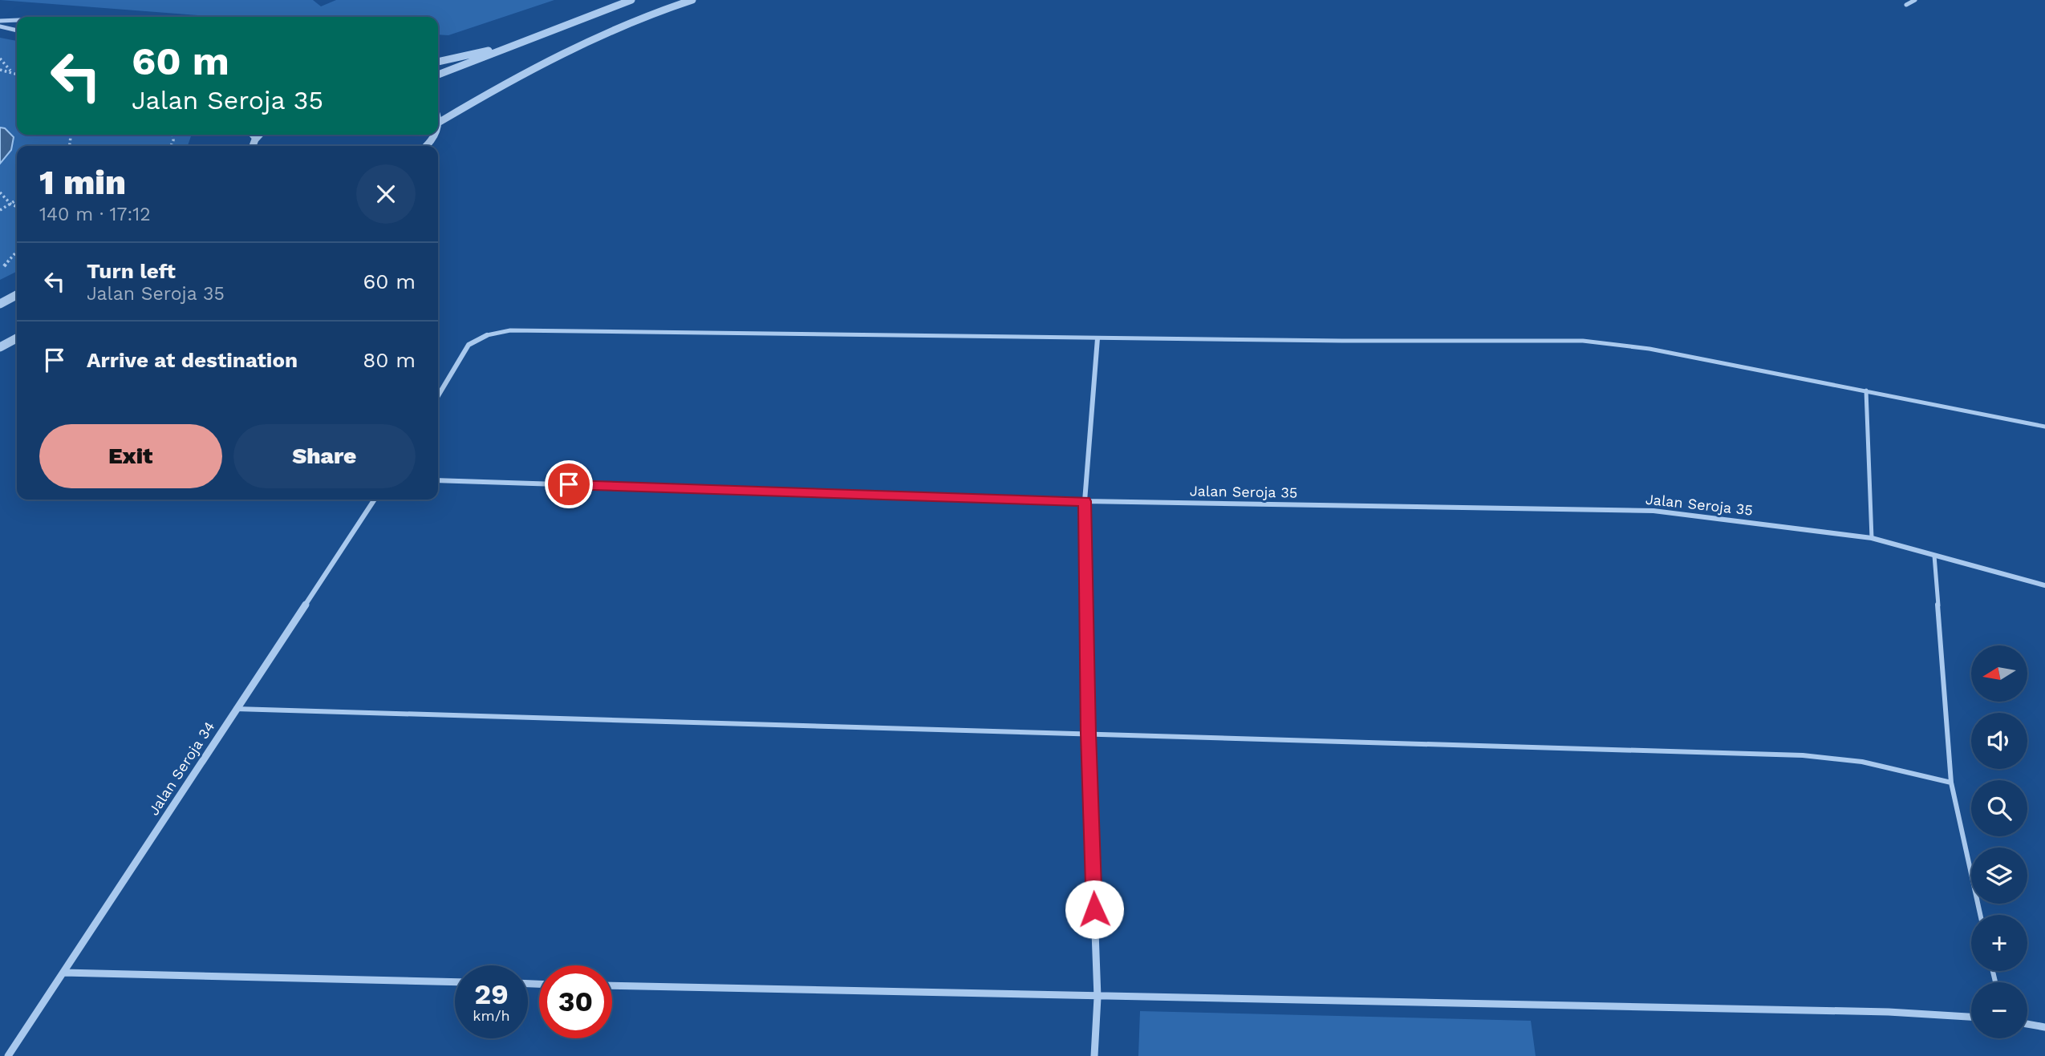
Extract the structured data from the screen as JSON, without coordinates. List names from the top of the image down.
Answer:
{
  "streets": {
    "street": ["Jalan Seroja 35", "Jalan Seroja 34"]
  },
  "north": "left",
  "page": {
    "turn": ["60 m", "Jalan Seroja 35"],
    "heading": ["1 min", "140 m · 17:12"],
    "list": [
      {
        "name": "Turn left",
        "note": "Jalan Seroja 35",
        "value": "60 m"
      },
      {
        "name": "Arrive at destination",
        "value": "80 m"
      }
    ],
    "buttons": ["Exit", "Share"],
    "map_buttons": ["+", "−"],
    "speed": "29 km/h",
    "limit": "30"
  }
}
